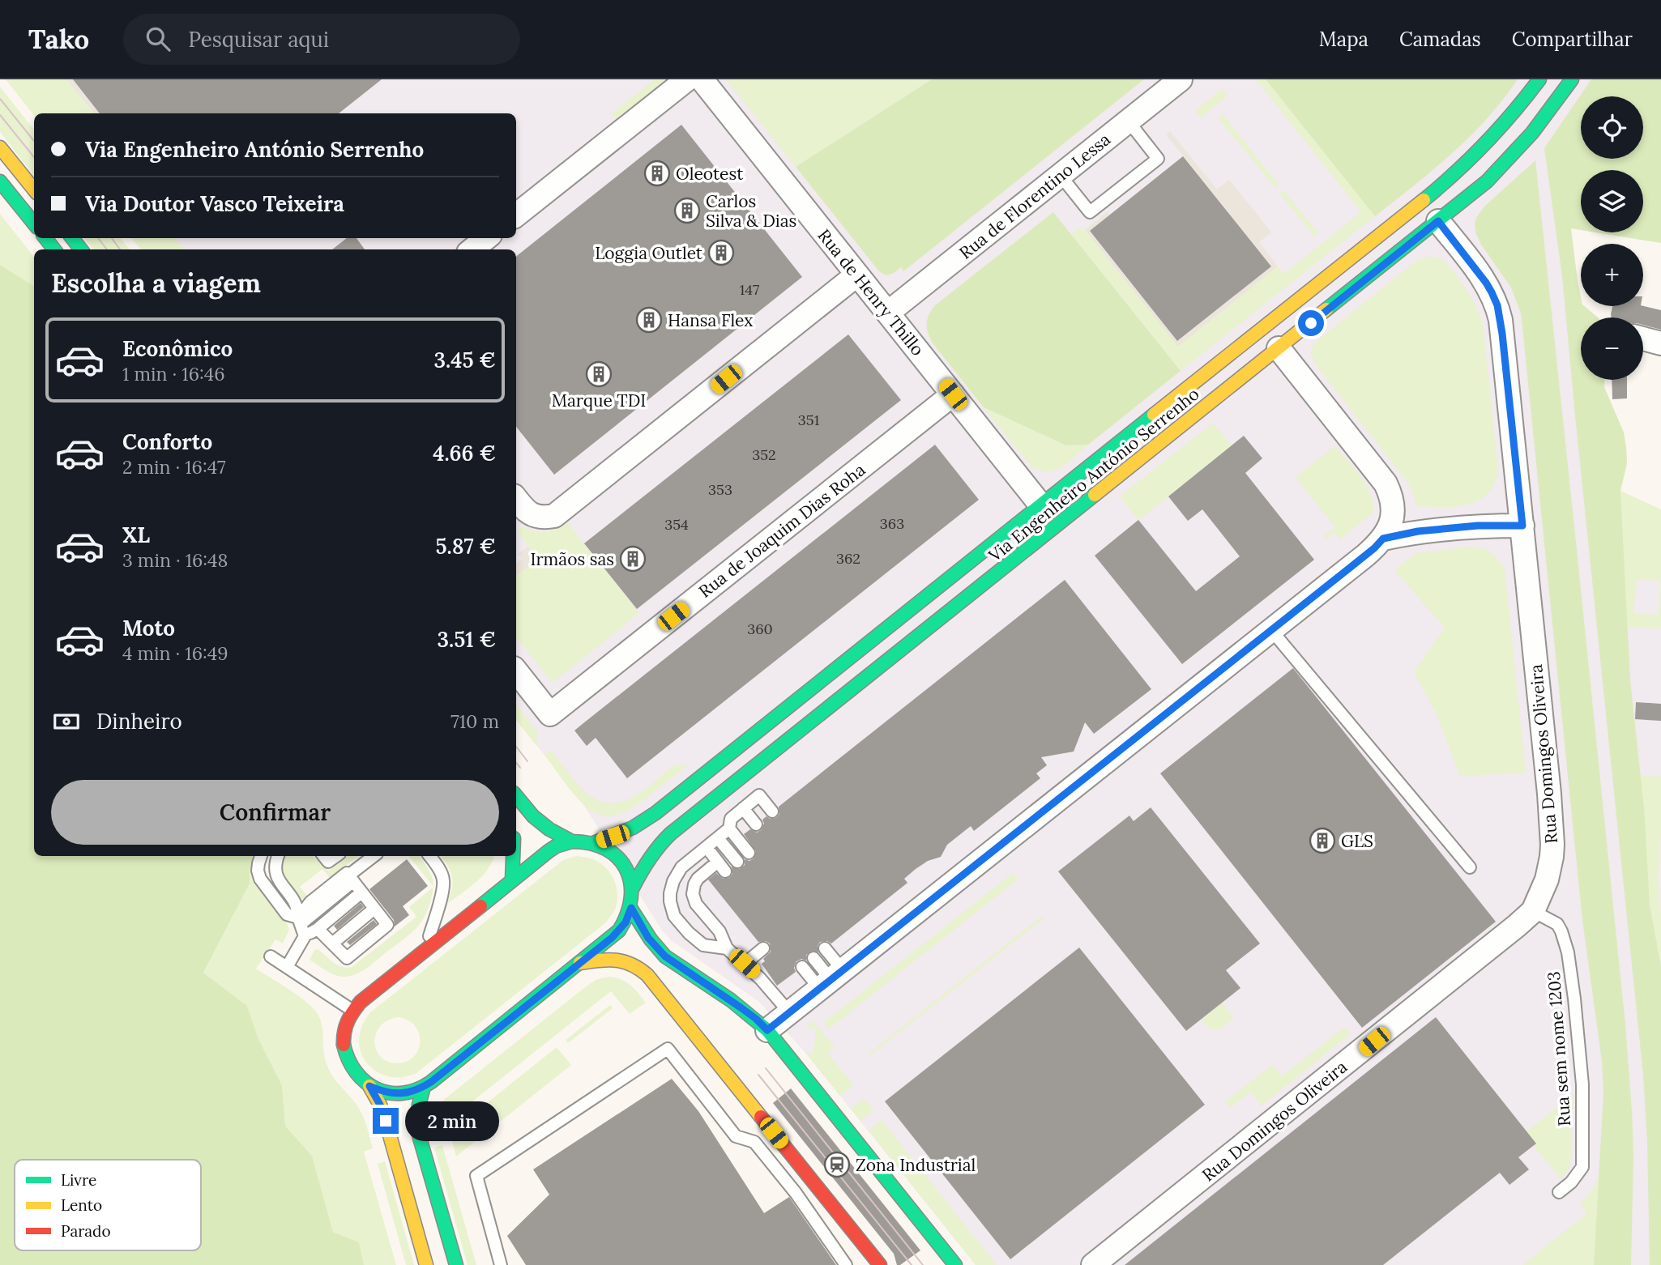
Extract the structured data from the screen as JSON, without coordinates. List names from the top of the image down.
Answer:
{
  "streets": {
    "main road": ["Via Engenheiro António Serrenho"],
    "street": [
      "Rua de Florentino Lessa",
      "Rua de Henry Thillo",
      "Rua de Joaquim Dias Roha",
      "Rua Domingos Oliveira"
    ],
    "lane": ["Rua sem nome 1203"]
  },
  "crossings": [
    ["Rua de Florentino Lessa", "Rua de Henry Thillo"],
    ["Rua de Henry Thillo", "Via Engenheiro António Serrenho"],
    ["Rua de Henry Thillo", "Rua de Joaquim Dias Roha"],
    ["Via Engenheiro António Serrenho", "Rua Domingos Oliveira"],
    ["Rua Domingos Oliveira", "Rua sem nome 1203"]
  ],
  "places": {
    "building": [
      "Oleotest",
      "Carlos Silva & Dias",
      "Loggia Outlet",
      "Hansa Flex",
      "Marque TDI",
      "Irmãos sas",
      "GLS"
    ],
    "station": ["Zona Industrial"]
  },
  "house_numbers": [
    "147",
    "351",
    "352",
    "353",
    "363",
    "354",
    "362",
    "360"
  ],
  "legend": ["Livre", "Lento", "Parado"],
  "page": {
    "header": "Tako",
    "search": "Pesquisar aqui",
    "nav": ["Mapa", "Camadas", "Compartilhar"],
    "map_buttons": ["+", "−"],
    "banner": ["Via Engenheiro António Serrenho", "Via Doutor Vasco Teixeira"],
    "heading": "Escolha a viagem",
    "list": [
      {
        "name": "Econômico",
        "note": "1 min · 16:46",
        "value": "3.45 €"
      },
      {
        "name": "Conforto",
        "note": "2 min · 16:47",
        "value": "4.66 €"
      },
      {
        "name": "XL",
        "note": "3 min · 16:48",
        "value": "5.87 €"
      },
      {
        "name": "Moto",
        "note": "4 min · 16:49",
        "value": "3.51 €"
      }
    ],
    "pay": ["Dinheiro", "710 m"],
    "buttons": "Confirmar",
    "bubble": "2 min"
  }
}
